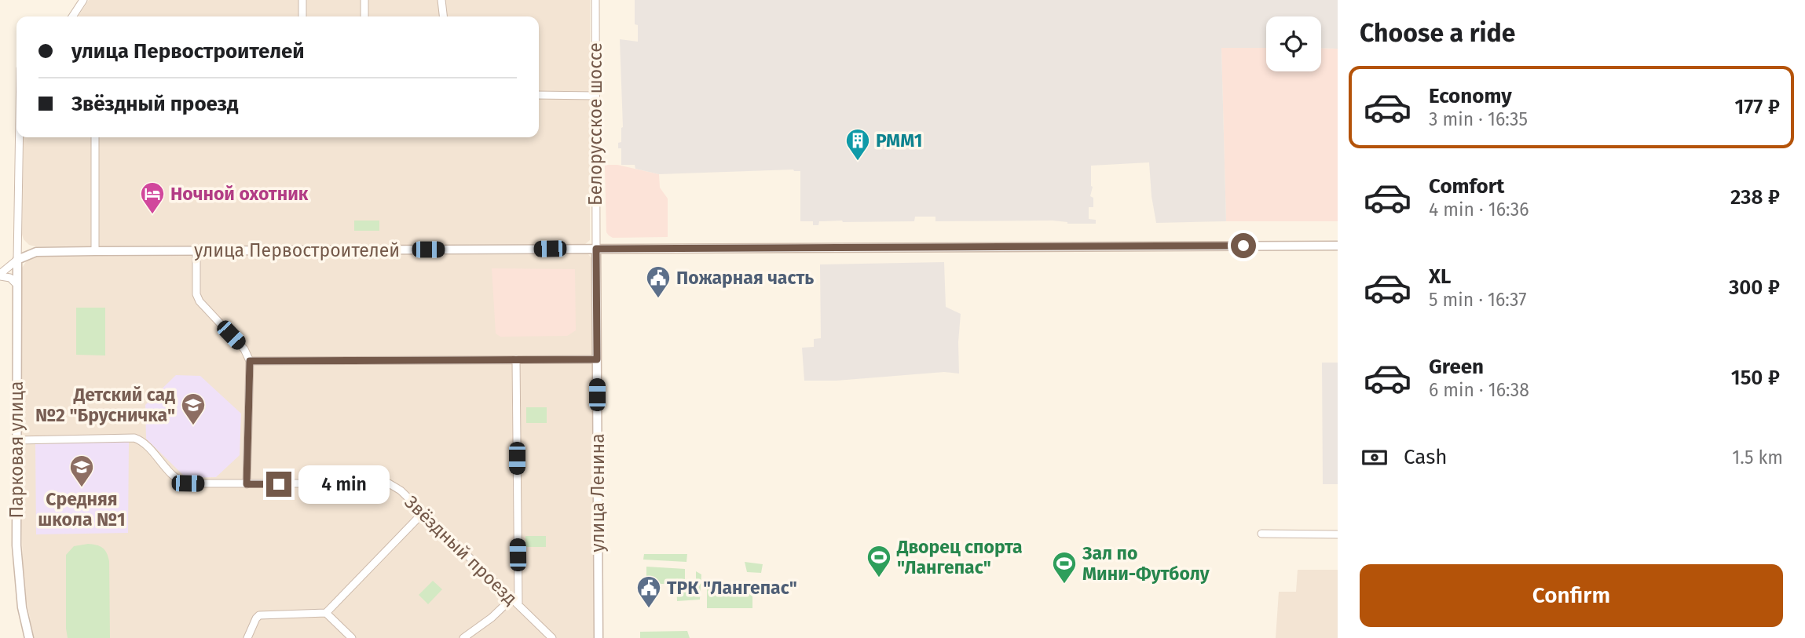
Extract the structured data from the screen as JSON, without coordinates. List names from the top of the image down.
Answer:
{
  "streets": {
    "street": [
      "Белорусское шоссе",
      "улица Первостроителей",
      "Парковая улица",
      "улица Ленина",
      "Звёздный проезд"
    ]
  },
  "crossings": [
    ["Белорусское шоссе", "улица Первостроителей"],
    ["Белорусское шоссе", "улица Ленина"],
    ["улица Первостроителей", "Парковая улица"],
    ["улица Первостроителей", "улица Ленина"],
    ["Парковая улица", "Звёздный проезд"]
  ],
  "places": {
    "building": ["РММ1"],
    "hotel": ["Ночной охотник"],
    "public building": ["Пожарная часть", "ТРК \"Лангепас\""],
    "school or university": ["Детский сад №2 \"Брусничка\"", "Средняя школа №1"],
    "sports": ["Дворец спорта \"Лангепас\"", "Зал по Мини-Футболу"]
  },
  "page": {
    "heading": "Choose a ride",
    "banner": ["улица Первостроителей", "Звёздный проезд"],
    "list": [
      {
        "name": "Economy",
        "note": "3 min · 16:35",
        "value": "177 ₽"
      },
      {
        "name": "Comfort",
        "note": "4 min · 16:36",
        "value": "238 ₽"
      },
      {
        "name": "XL",
        "note": "5 min · 16:37",
        "value": "300 ₽"
      },
      {
        "name": "Green",
        "note": "6 min · 16:38",
        "value": "150 ₽"
      }
    ],
    "pay": ["Cash", "1.5 km"],
    "bubble": "4 min",
    "buttons": "Confirm"
  }
}
